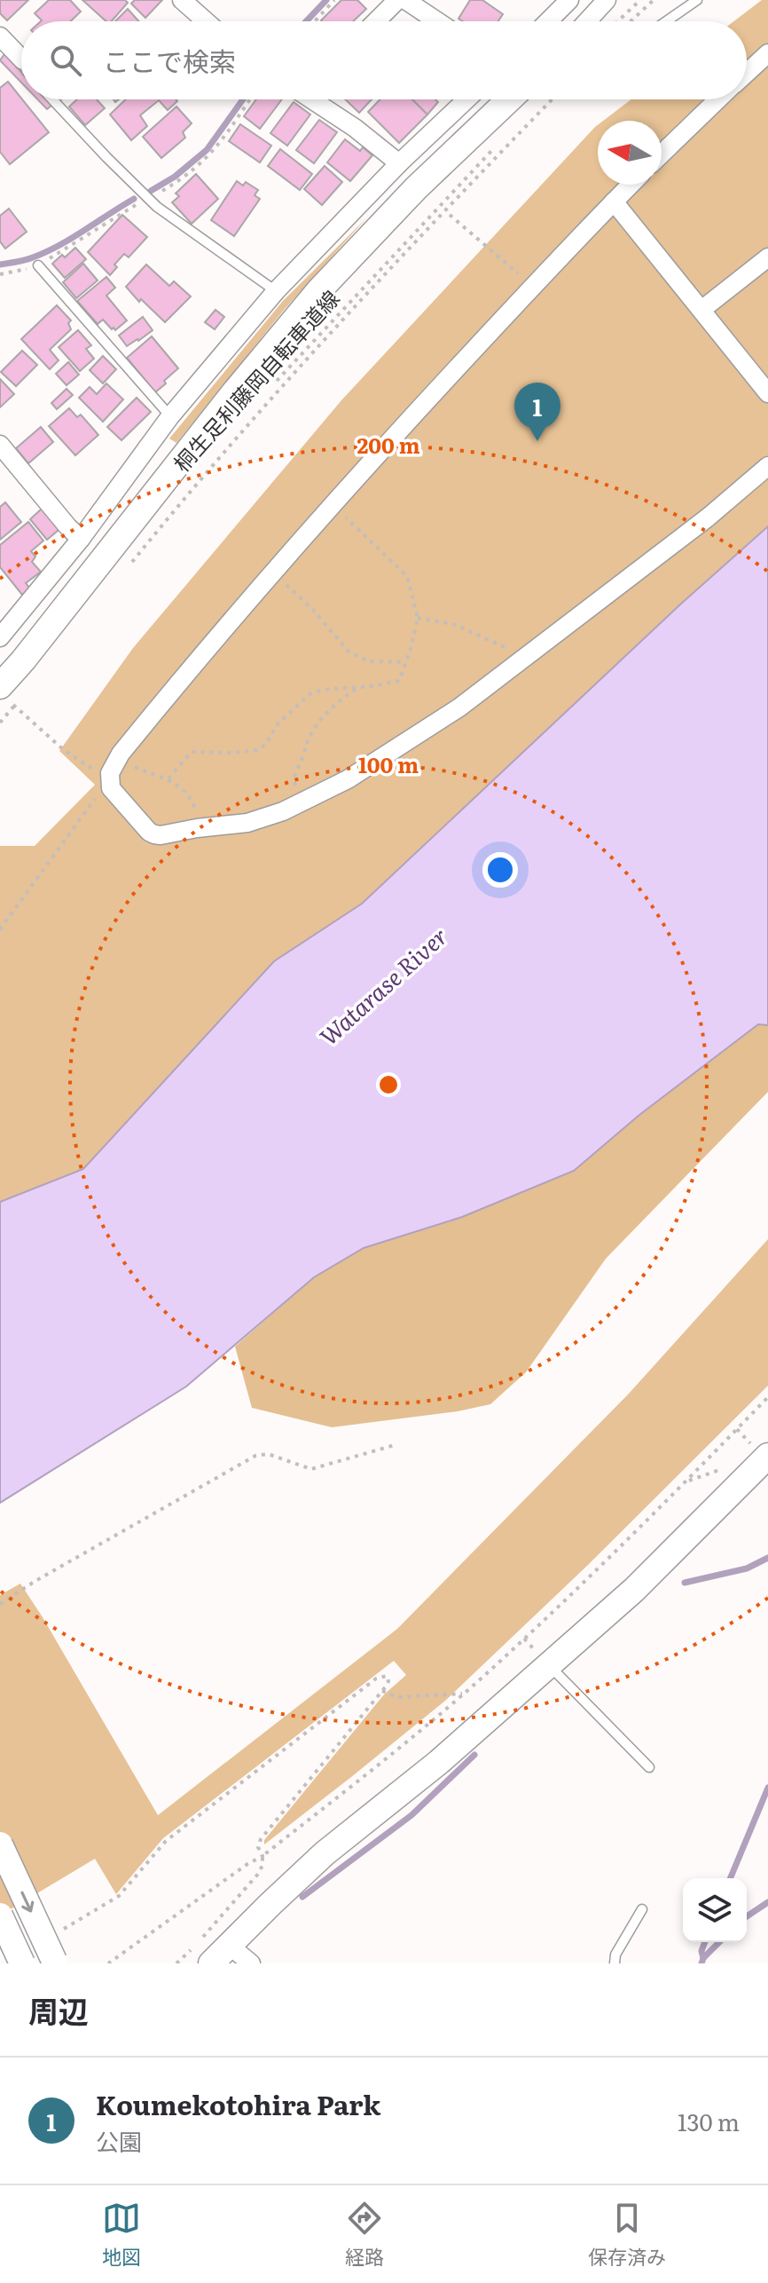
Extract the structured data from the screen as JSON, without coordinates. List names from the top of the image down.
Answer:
{
  "streets": {
    "path": ["桐生足利藤岡自転車道線"]
  },
  "water": ["Watarase River"],
  "north": "left",
  "page": {
    "search": "ここで検索",
    "pins": "1",
    "heading": "周辺",
    "list": [
      {
        "mark": "1",
        "name": "Koumekotohira Park",
        "note": "公園",
        "value": "130 m"
      }
    ],
    "nav": ["地図", "経路", "保存済み"]
  },
  "rings": ["200 m", "100 m"]
}
